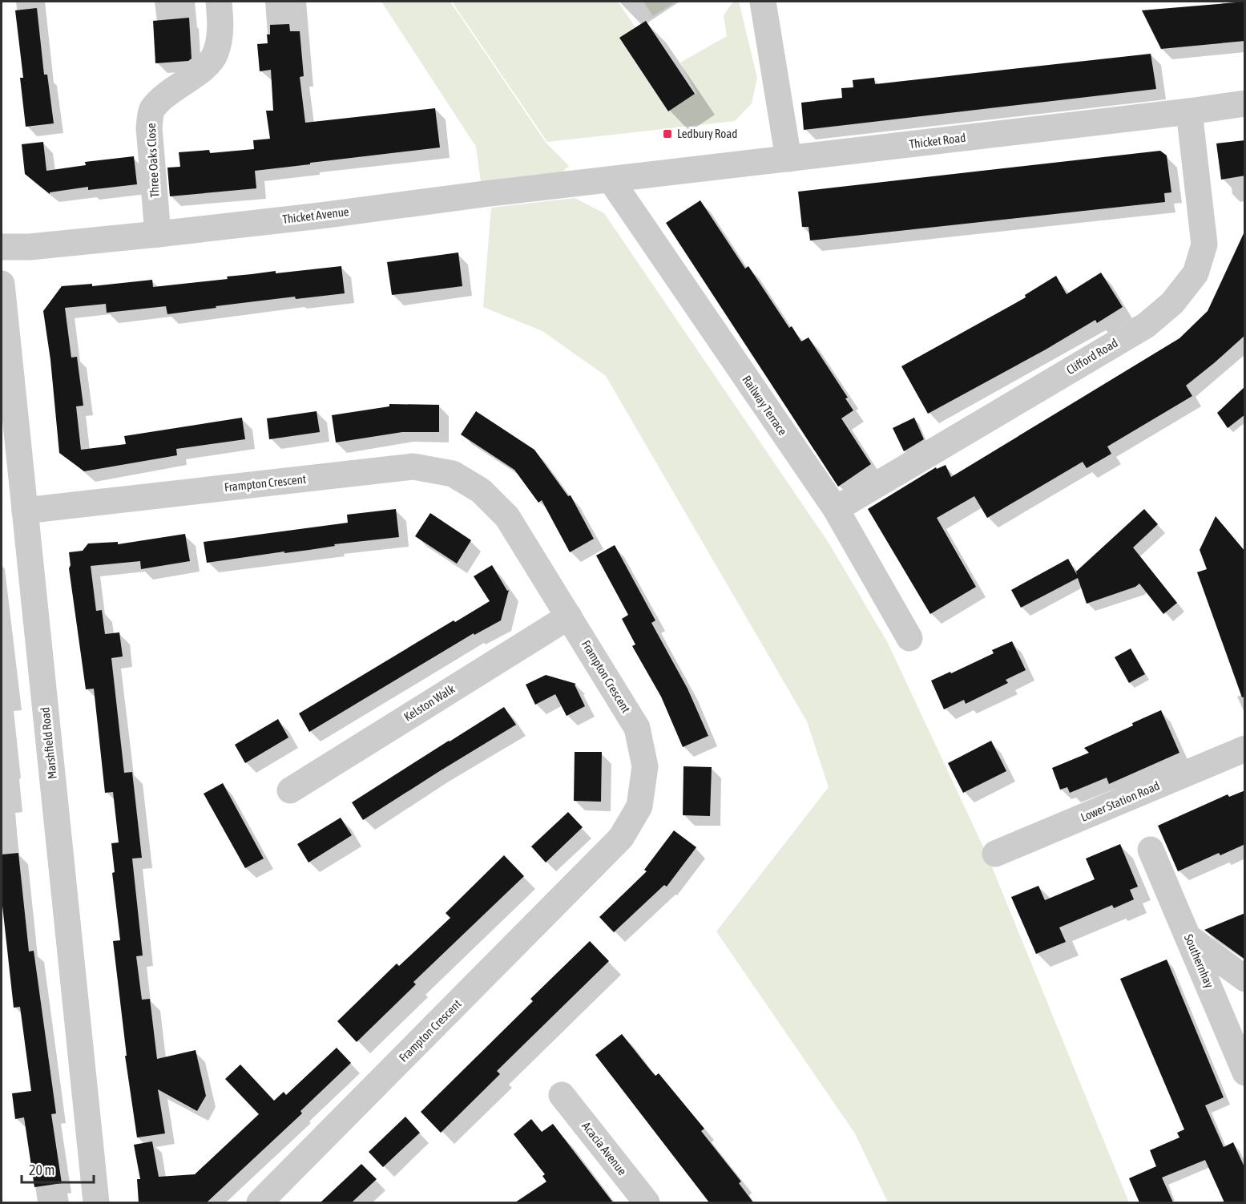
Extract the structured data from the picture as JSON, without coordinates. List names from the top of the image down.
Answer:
{
  "streets": {
    "street": [
      "Thicket Road",
      "Three Oaks Close",
      "Thicket Avenue",
      "Clifford Road",
      "Railway Terrace",
      "Frampton Crescent",
      "Kelston Walk",
      "Marshfield Road",
      "Lower Station Road",
      "Southernhay",
      "Acacia Avenue"
    ]
  },
  "crossings": [
    ["Thicket Road", "Thicket Avenue"],
    ["Thicket Road", "Clifford Road"],
    ["Thicket Road", "Railway Terrace"],
    ["Three Oaks Close", "Thicket Avenue"],
    ["Thicket Avenue", "Railway Terrace"],
    ["Clifford Road", "Railway Terrace"],
    ["Frampton Crescent", "Kelston Walk"],
    ["Frampton Crescent", "Marshfield Road"]
  ],
  "places": {
    "transit": ["Ledbury Road"]
  },
  "scale_bar": "20 m"
}
